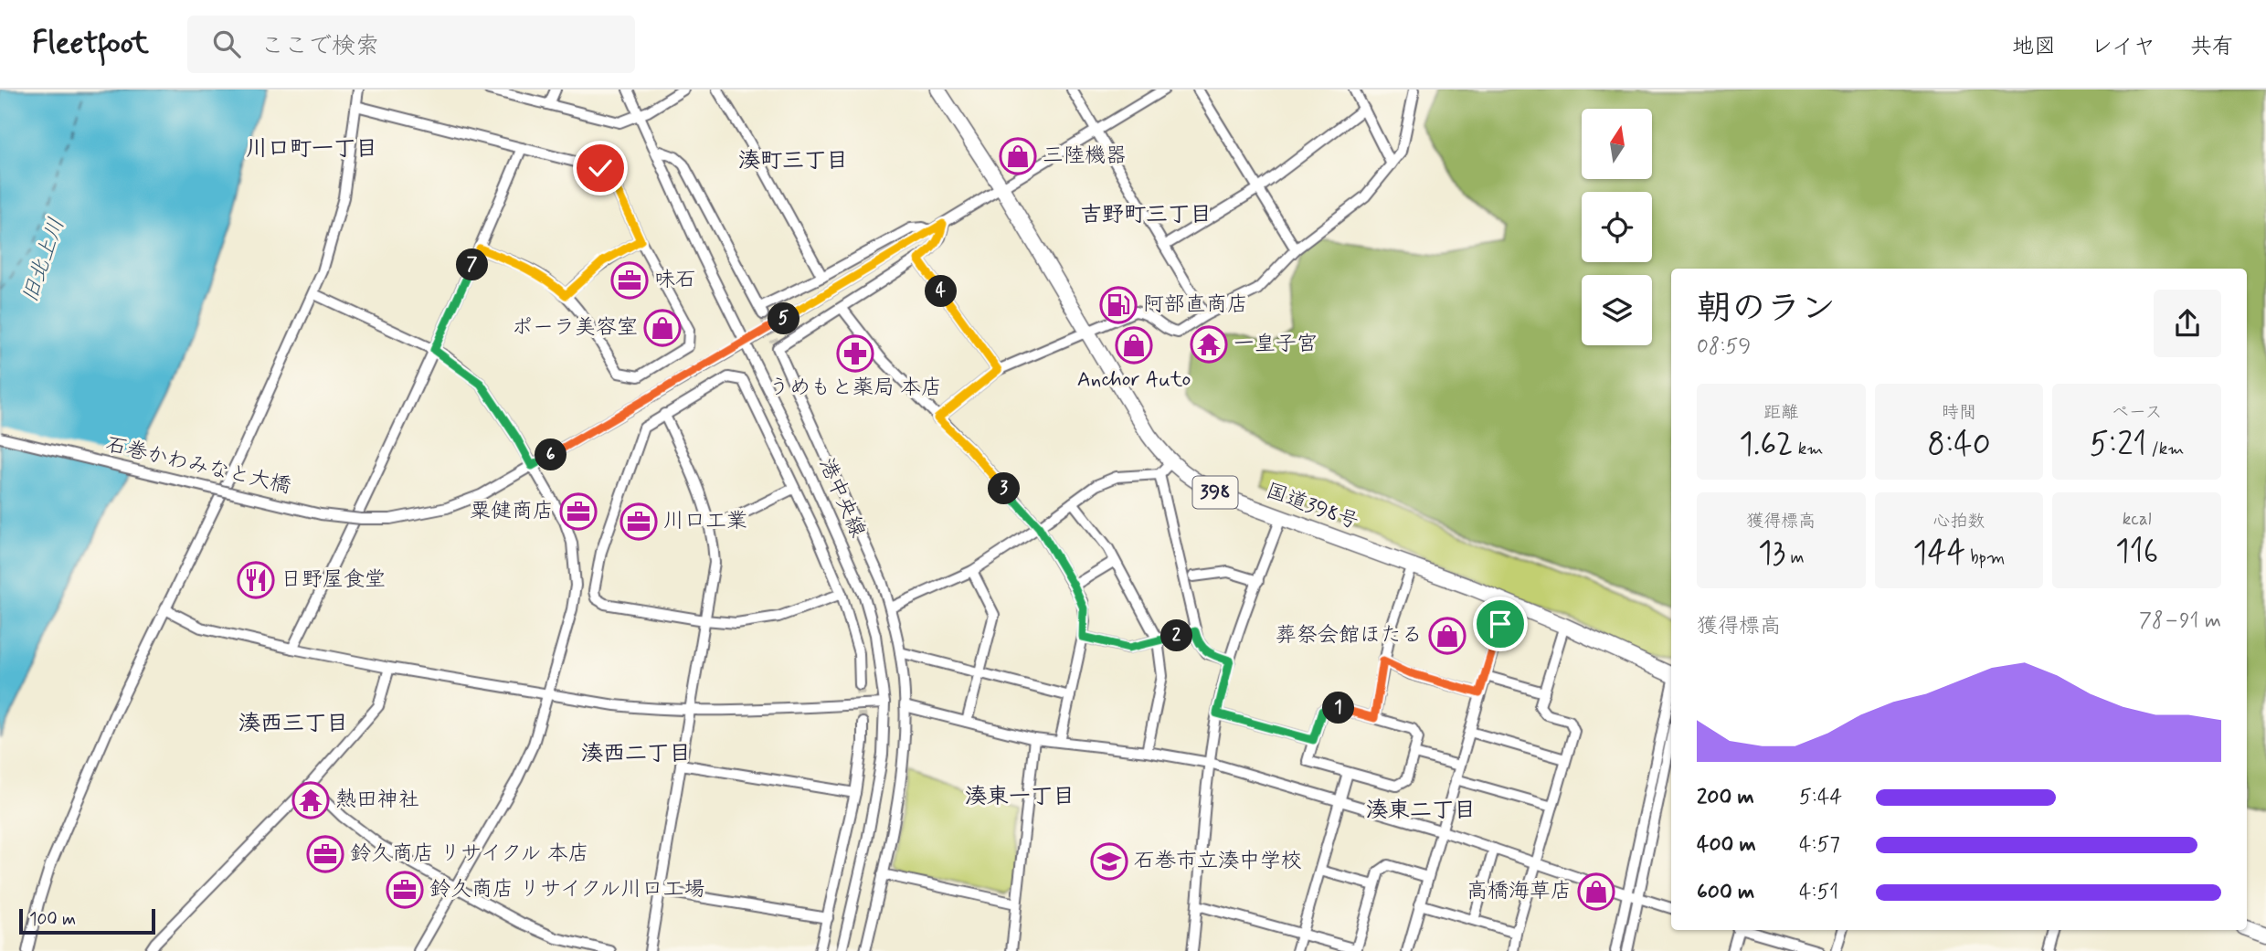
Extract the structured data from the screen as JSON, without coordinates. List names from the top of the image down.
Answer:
{
  "streets": {
    "highway": ["398", "国道398号"],
    "street": ["石巻かわみなと大橋", "港中央線"]
  },
  "crossings": [
    ["石巻かわみなと大橋", "港中央線"],
    ["石巻かわみなと大橋", "国道398号"]
  ],
  "districts": [
    "川口町一丁目",
    "湊町三丁目",
    "吉野町三丁目",
    "湊西三丁目",
    "湊西二丁目",
    "湊東一丁目",
    "湊東二丁目"
  ],
  "water": ["旧北上川"],
  "places": {
    "shop": [
      "三陸機器",
      "ポーラ美容室",
      "Anchor Auto",
      "葬祭会館ほたる",
      "高橋海草店"
    ],
    "office": [
      "味石",
      "粟健商店",
      "川口工業",
      "鈴久商店 リサイクル 本店",
      "鈴久商店 リサイクル川口工場"
    ],
    "fuel station": ["阿部直商店"],
    "temple": ["一皇子宮", "熱田神社"],
    "pharmacy": ["うめもと薬局 本店"],
    "restaurant": ["日野屋食堂"],
    "school or university": ["石巻市立湊中学校"]
  },
  "scale_bar": "100 m",
  "north": "top",
  "page": {
    "header": "Fleetfoot",
    "search": "ここで検索",
    "nav": ["地図", "レイヤ", "共有"],
    "pins": [
      "7",
      "4",
      "5",
      "6",
      "3",
      "2",
      "1"
    ],
    "heading": ["朝のラン", "08:59"],
    "stats": [
      ["距離", "1.62 km"],
      ["時間", "8:40"],
      ["ペース", "5:21 /km"],
      ["獲得標高", "13 m"],
      ["心拍数", "144 bpm"],
      ["kcal", "116"]
    ],
    "chart": ["獲得標高", "78–91 m"],
    "list": [
      {
        "name": "200 m",
        "note": "5:44"
      },
      {
        "name": "400 m",
        "note": "4:57"
      },
      {
        "name": "600 m",
        "note": "4:51"
      }
    ],
    "scale": "100 m"
  }
}
